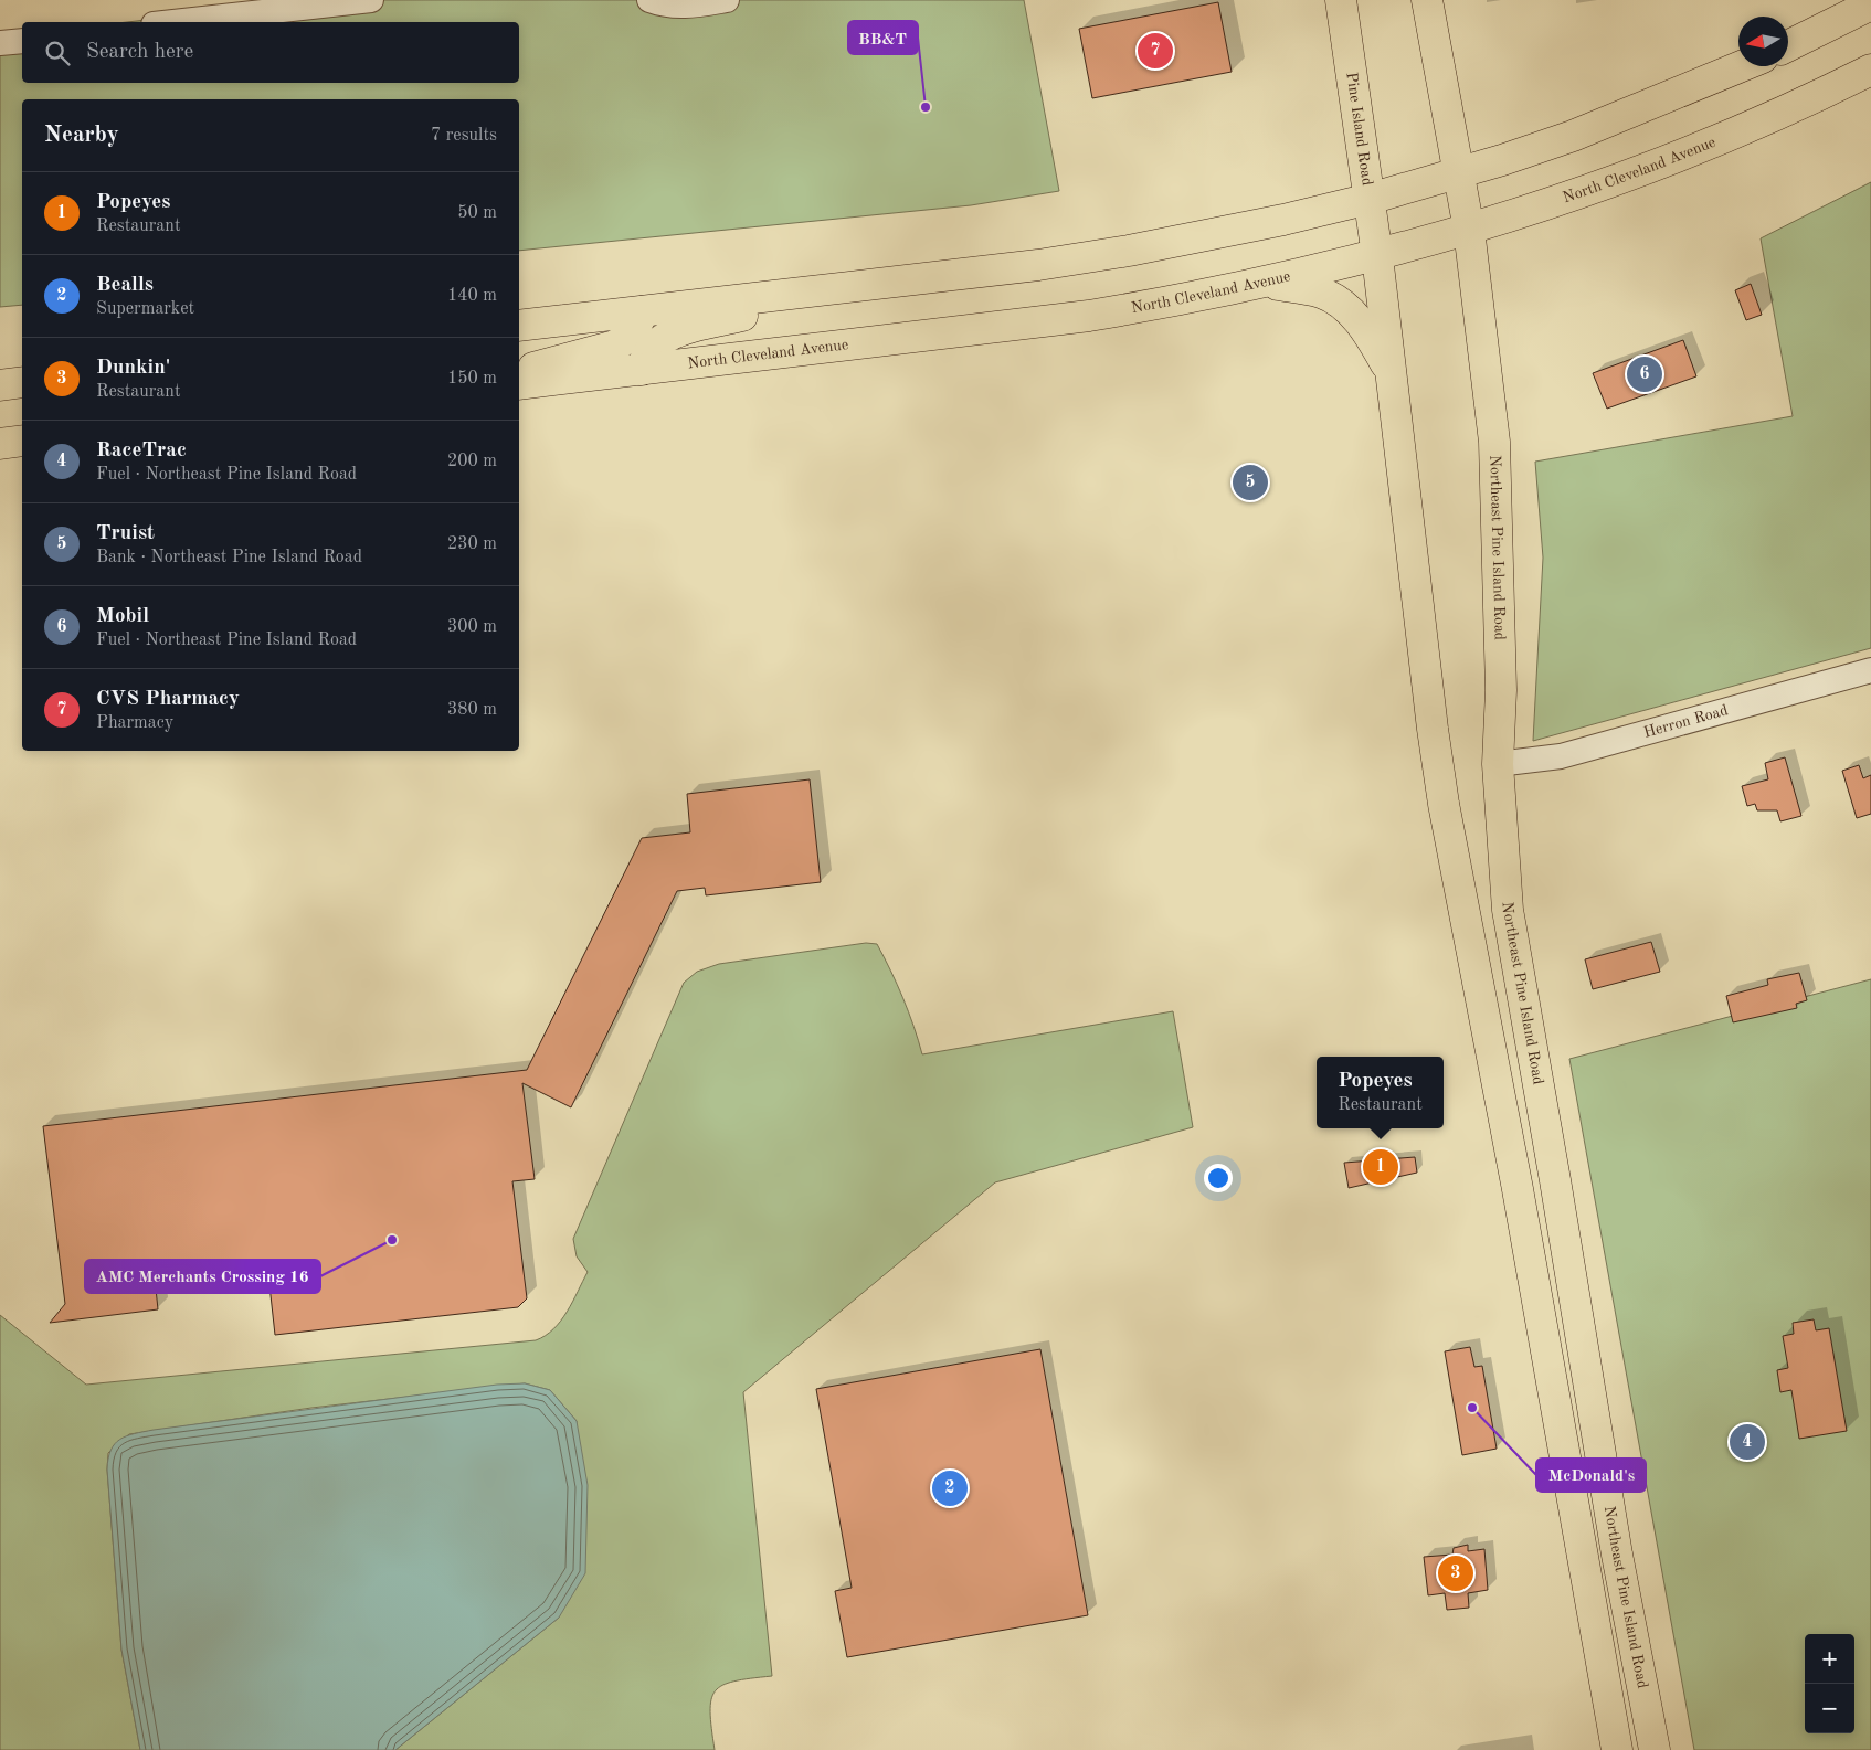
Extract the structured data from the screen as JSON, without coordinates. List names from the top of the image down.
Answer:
{
  "streets": {
    "main road": ["Pine Island Road", "North Cleveland Avenue", "Northeast Pine Island Road"],
    "street": ["Herron Road"]
  },
  "crossings": [
    ["Pine Island Road", "North Cleveland Avenue"],
    ["North Cleveland Avenue", "Northeast Pine Island Road"],
    ["Northeast Pine Island Road", "Herron Road"]
  ],
  "places": ["BB&T", "AMC Merchants Crossing 16", "McDonald's"],
  "north": "left",
  "page": {
    "search": "Search here",
    "pins": [
      "7",
      "6",
      "5",
      "1",
      "4",
      "2",
      "3"
    ],
    "heading": ["Nearby", "7 results"],
    "list": [
      {
        "mark": "1",
        "name": "Popeyes",
        "note": "Restaurant",
        "value": "50 m"
      },
      {
        "mark": "2",
        "name": "Bealls",
        "note": "Supermarket",
        "value": "140 m"
      },
      {
        "mark": "3",
        "name": "Dunkin'",
        "note": "Restaurant",
        "value": "150 m"
      },
      {
        "mark": "4",
        "name": "RaceTrac",
        "note": "Fuel · Northeast Pine Island Road",
        "value": "200 m"
      },
      {
        "mark": "5",
        "name": "Truist",
        "note": "Bank · Northeast Pine Island Road",
        "value": "230 m"
      },
      {
        "mark": "6",
        "name": "Mobil",
        "note": "Fuel · Northeast Pine Island Road",
        "value": "300 m"
      },
      {
        "mark": "7",
        "name": "CVS Pharmacy",
        "note": "Pharmacy",
        "value": "380 m"
      }
    ],
    "popup": ["Popeyes", "Restaurant"],
    "map_buttons": ["+", "−"]
  }
}
